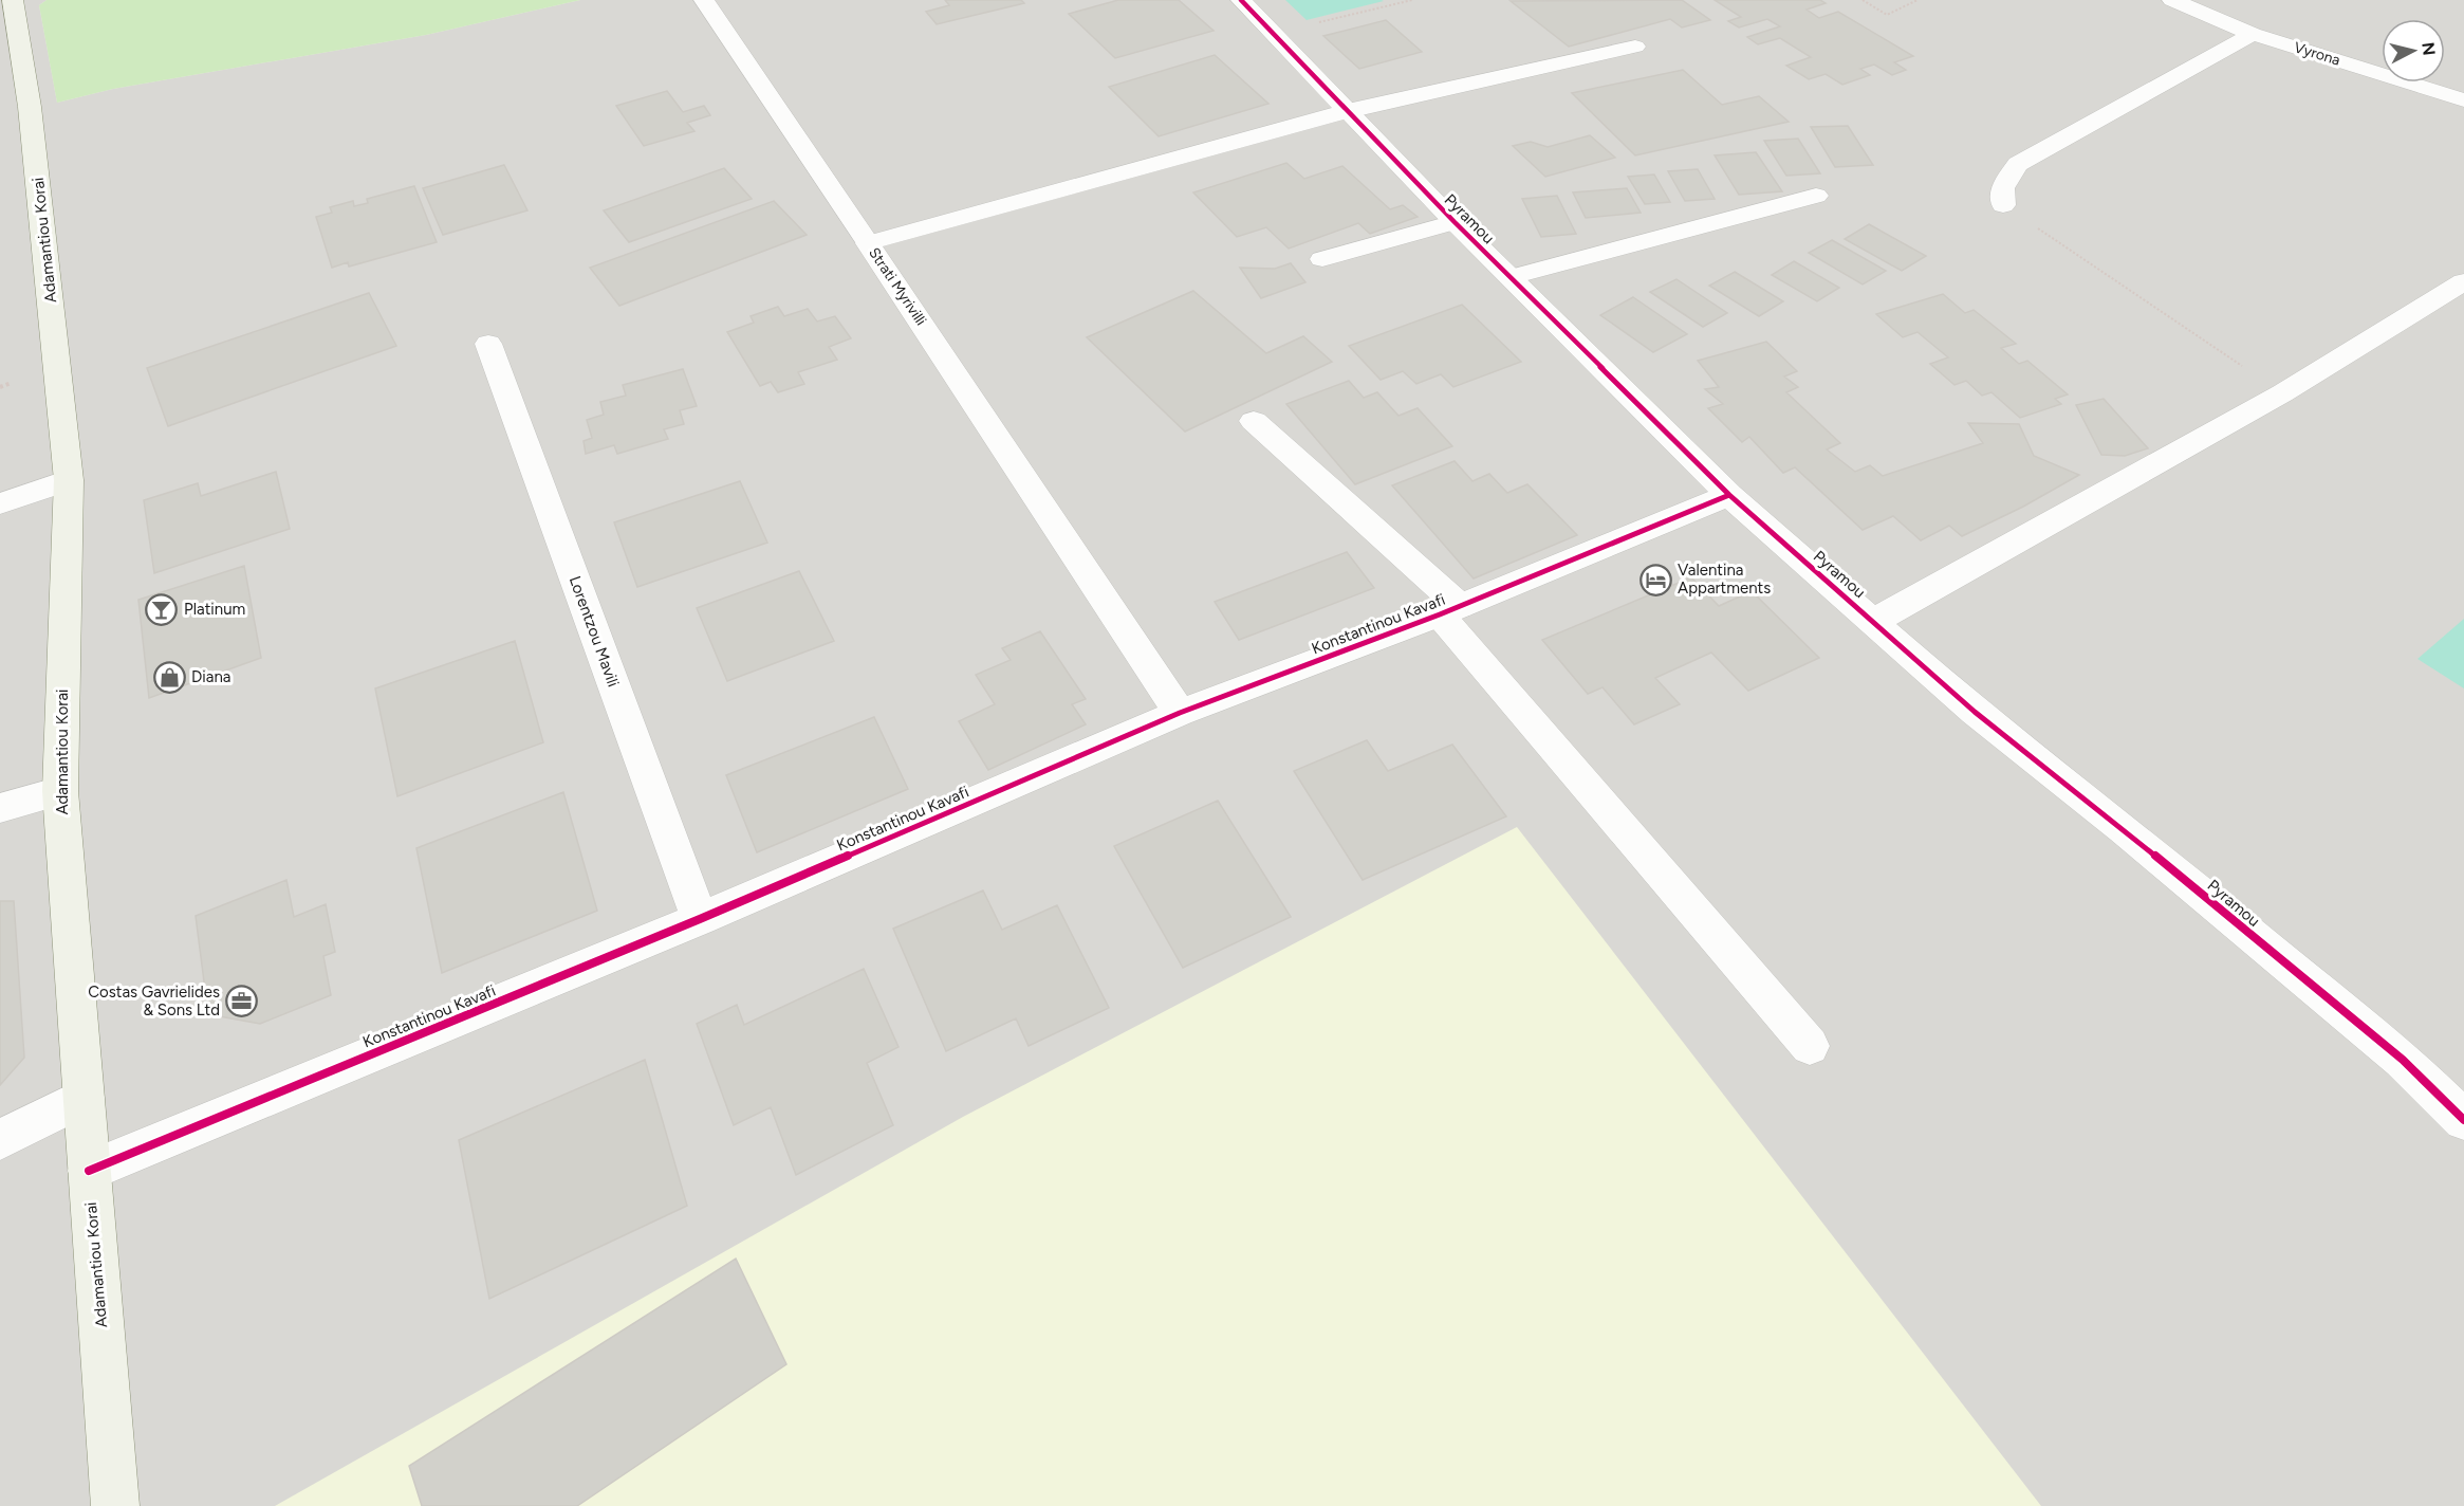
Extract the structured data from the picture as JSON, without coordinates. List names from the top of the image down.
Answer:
{
  "streets": {
    "main road": ["Adamantiou Korai"],
    "street": [
      "Vyrona",
      "Pyramou",
      "Strati Myrivilli",
      "Konstantinou Kavafi",
      "Lorentzou Mavili"
    ]
  },
  "crossings": [
    ["Pyramou", "Strati Myrivilli"],
    ["Pyramou", "Konstantinou Kavafi"],
    ["Adamantiou Korai", "Konstantinou Kavafi"],
    ["Strati Myrivilli", "Konstantinou Kavafi"],
    ["Konstantinou Kavafi", "Lorentzou Mavili"]
  ],
  "places": {
    "hotel": ["Valentina Appartments"],
    "bar": ["Platinum"],
    "shop": ["Diana"],
    "office": ["Costas Gavrielides & Sons Ltd"]
  },
  "north": "right"
}
